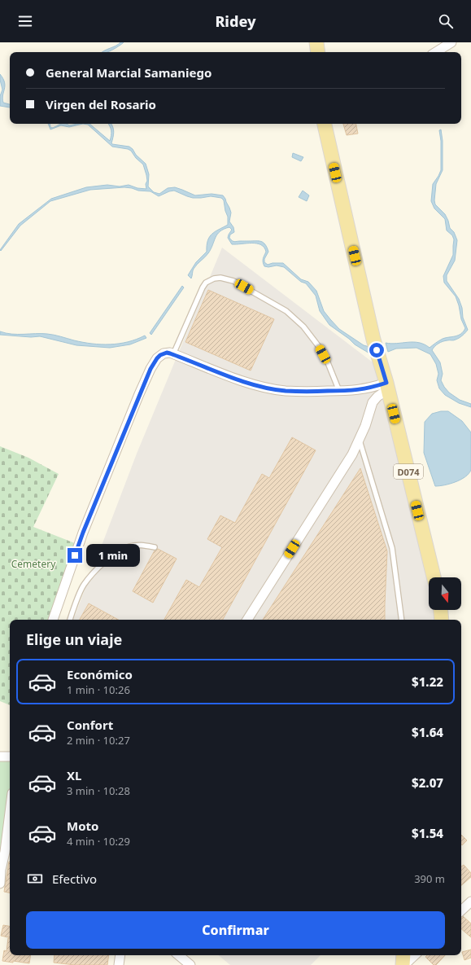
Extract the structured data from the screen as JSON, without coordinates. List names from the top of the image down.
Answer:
{
  "streets": {
    "main road": ["D074"]
  },
  "parks": ["Cemetery"],
  "north": "bottom",
  "page": {
    "header": "Ridey",
    "banner": ["General Marcial Samaniego", "Virgen del Rosario"],
    "bubble": "1 min",
    "heading": "Elige un viaje",
    "list": [
      {
        "name": "Económico",
        "note": "1 min · 10:26",
        "value": "$1.22"
      },
      {
        "name": "Confort",
        "note": "2 min · 10:27",
        "value": "$1.64"
      },
      {
        "name": "XL",
        "note": "3 min · 10:28",
        "value": "$2.07"
      },
      {
        "name": "Moto",
        "note": "4 min · 10:29",
        "value": "$1.54"
      }
    ],
    "pay": ["Efectivo", "390 m"],
    "buttons": "Confirmar"
  }
}
